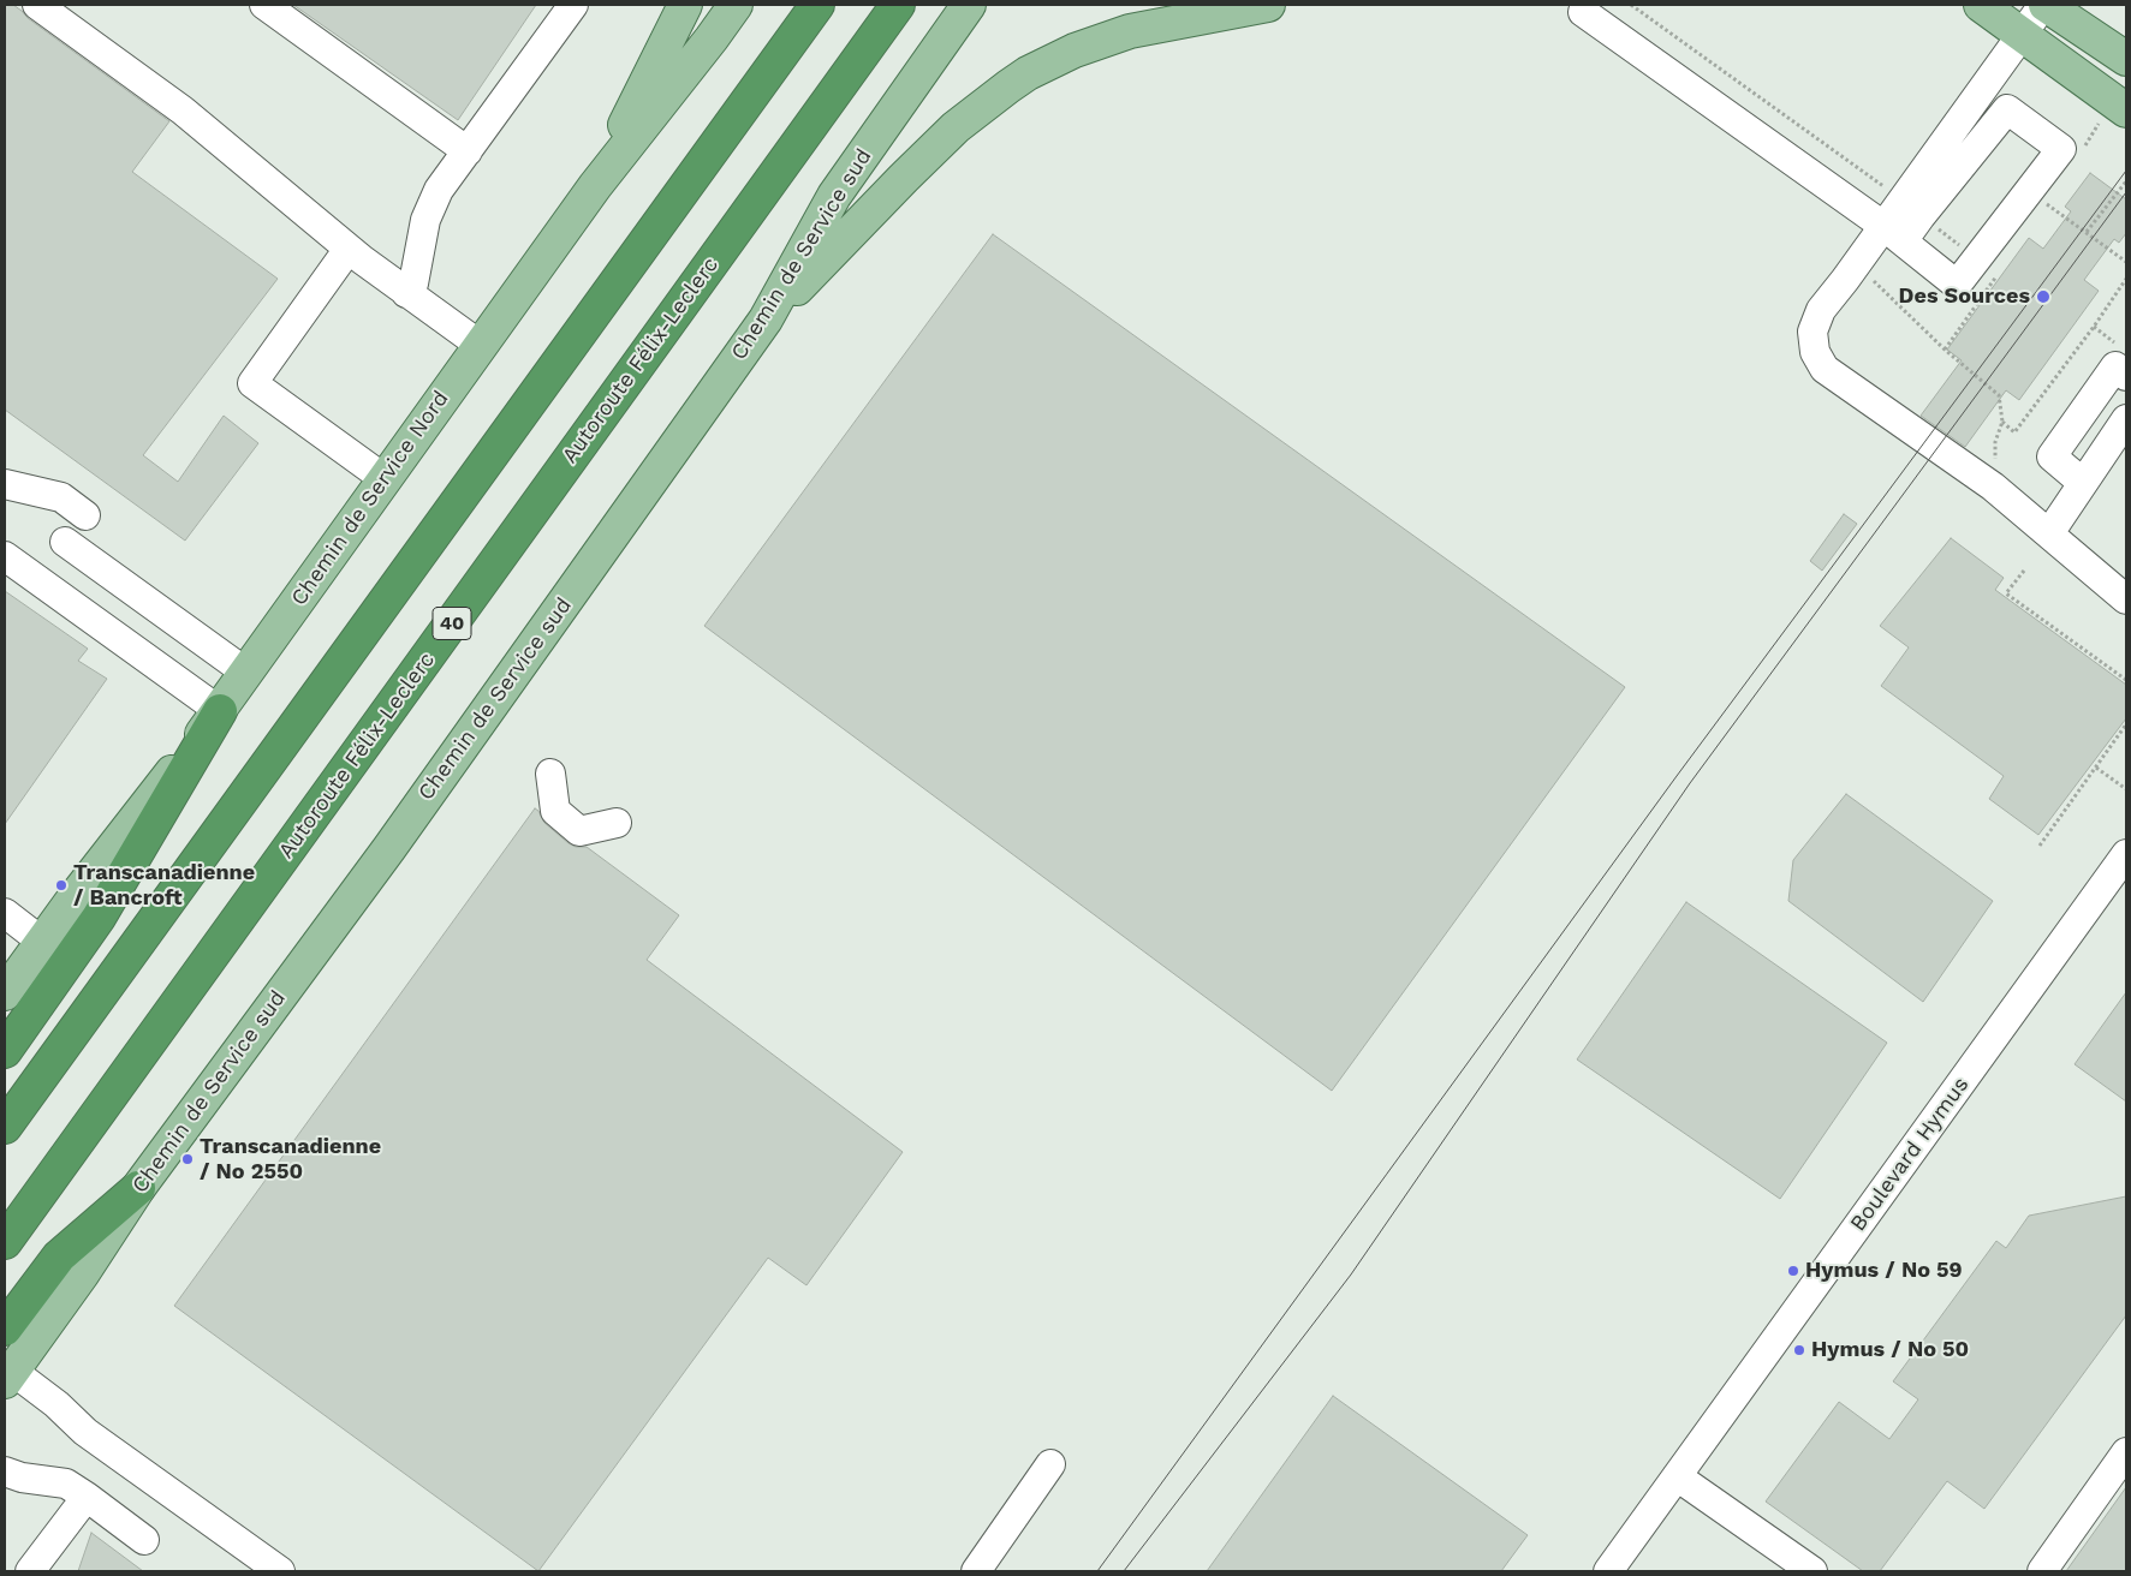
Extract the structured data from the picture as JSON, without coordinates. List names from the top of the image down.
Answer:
{
  "streets": {
    "highway": ["Autoroute Félix-Leclerc", "40"],
    "main road": ["Chemin de Service sud", "Chemin de Service Nord"],
    "street": ["Boulevard Hymus"]
  },
  "places": [
    "Des Sources",
    "Transcanadienne / Bancroft",
    "Transcanadienne / No 2550",
    "Hymus / No 59",
    "Hymus / No 50"
  ]
}
